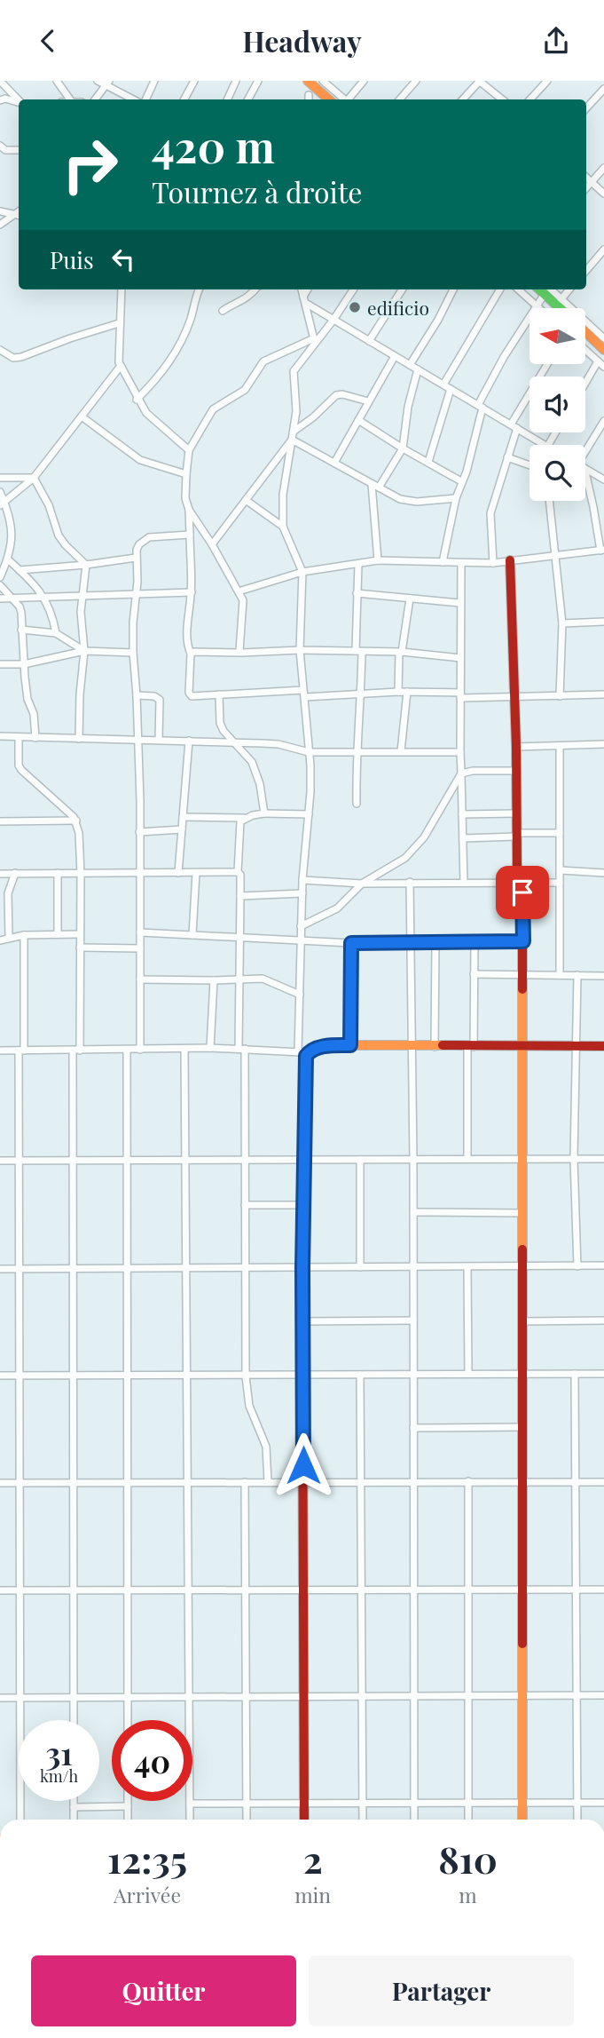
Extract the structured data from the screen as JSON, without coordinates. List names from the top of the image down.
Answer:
{
  "places": ["edificio"],
  "north": "left",
  "page": {
    "header": "Headway",
    "turn": ["420 m", "Tournez à droite"],
    "then": "Puis",
    "speed": "31 km/h",
    "limit": "40",
    "eta": [
      "12:35",
      "Arrivée",
      "2",
      "min",
      "810",
      "m"
    ],
    "buttons": ["Quitter", "Partager"]
  }
}
